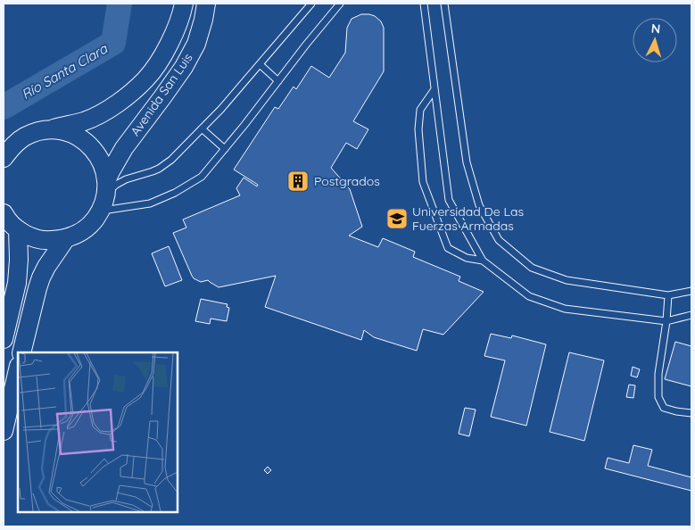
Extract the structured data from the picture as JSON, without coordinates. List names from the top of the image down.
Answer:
{
  "streets": {
    "street": ["Avenida San Luis"]
  },
  "water": ["Río Santa Clara"],
  "places": {
    "building": ["Postgrados"],
    "school or university": ["Universidad De Las Fuerzas Armadas"]
  },
  "north": "top"
}
